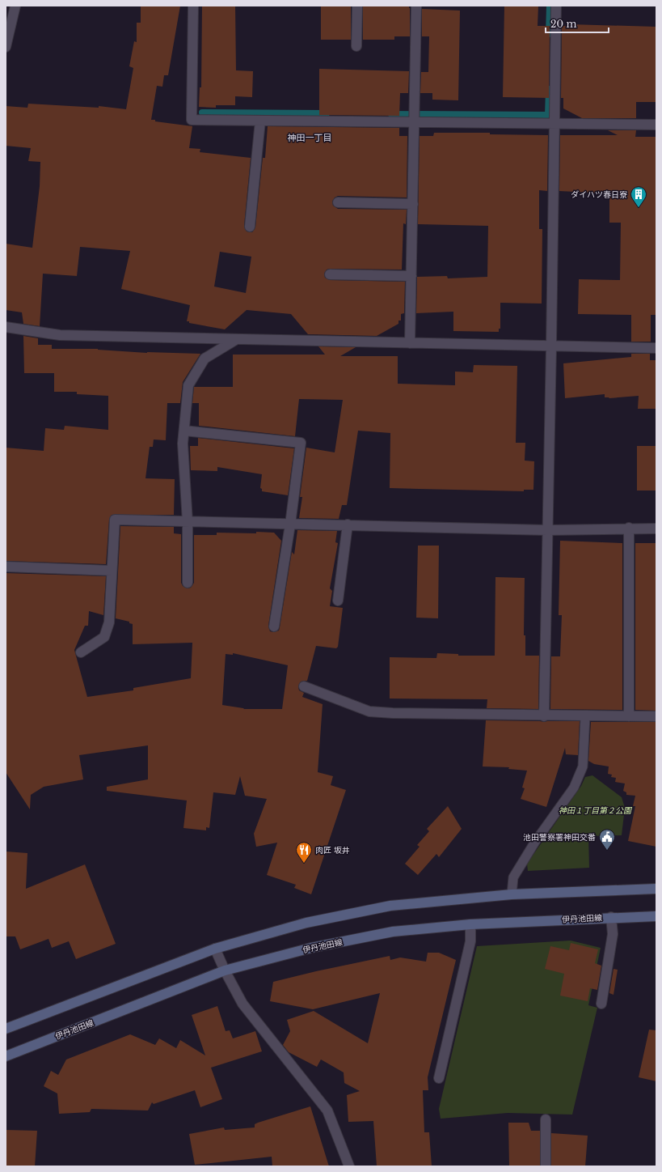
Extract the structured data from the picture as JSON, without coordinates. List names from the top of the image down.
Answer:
{
  "streets": {
    "main road": ["伊丹池田線"]
  },
  "districts": ["神田一丁目"],
  "parks": ["神田１丁目第２公園"],
  "places": {
    "building": ["ダイハツ春日寮"],
    "public building": ["池田警察署神田交番"],
    "restaurant": ["肉匠 坂井"]
  },
  "scale_bar": "20 m"
}
